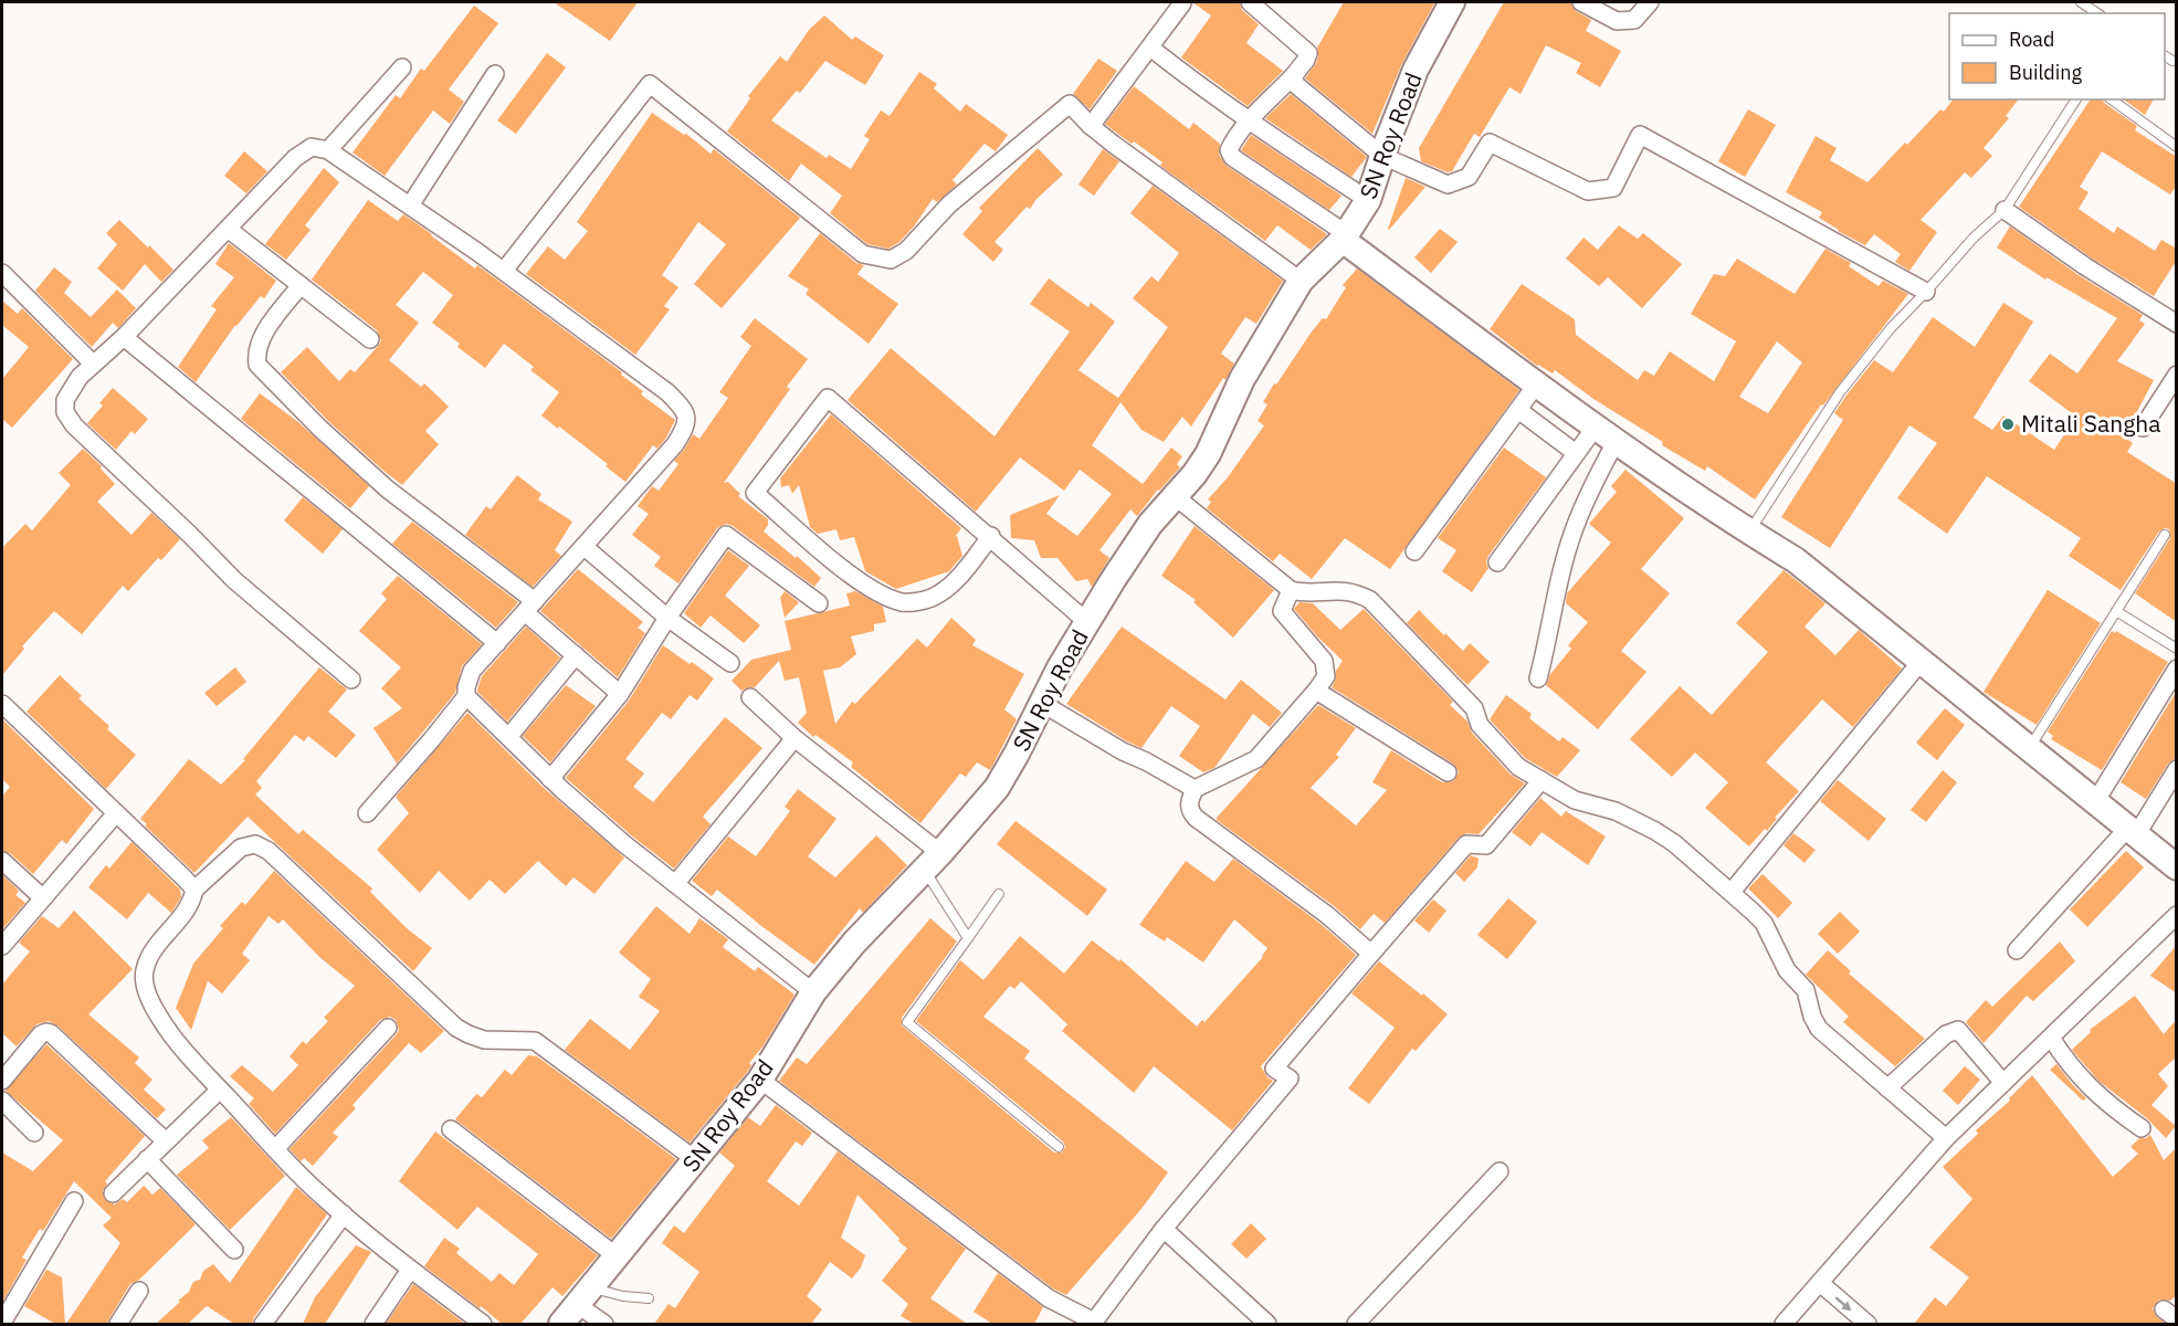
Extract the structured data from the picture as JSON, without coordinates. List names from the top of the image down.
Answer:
{
  "streets": {
    "street": ["SN Roy Road"]
  },
  "places": ["Mitali Sangha"],
  "legend": ["Road", "Building"]
}
